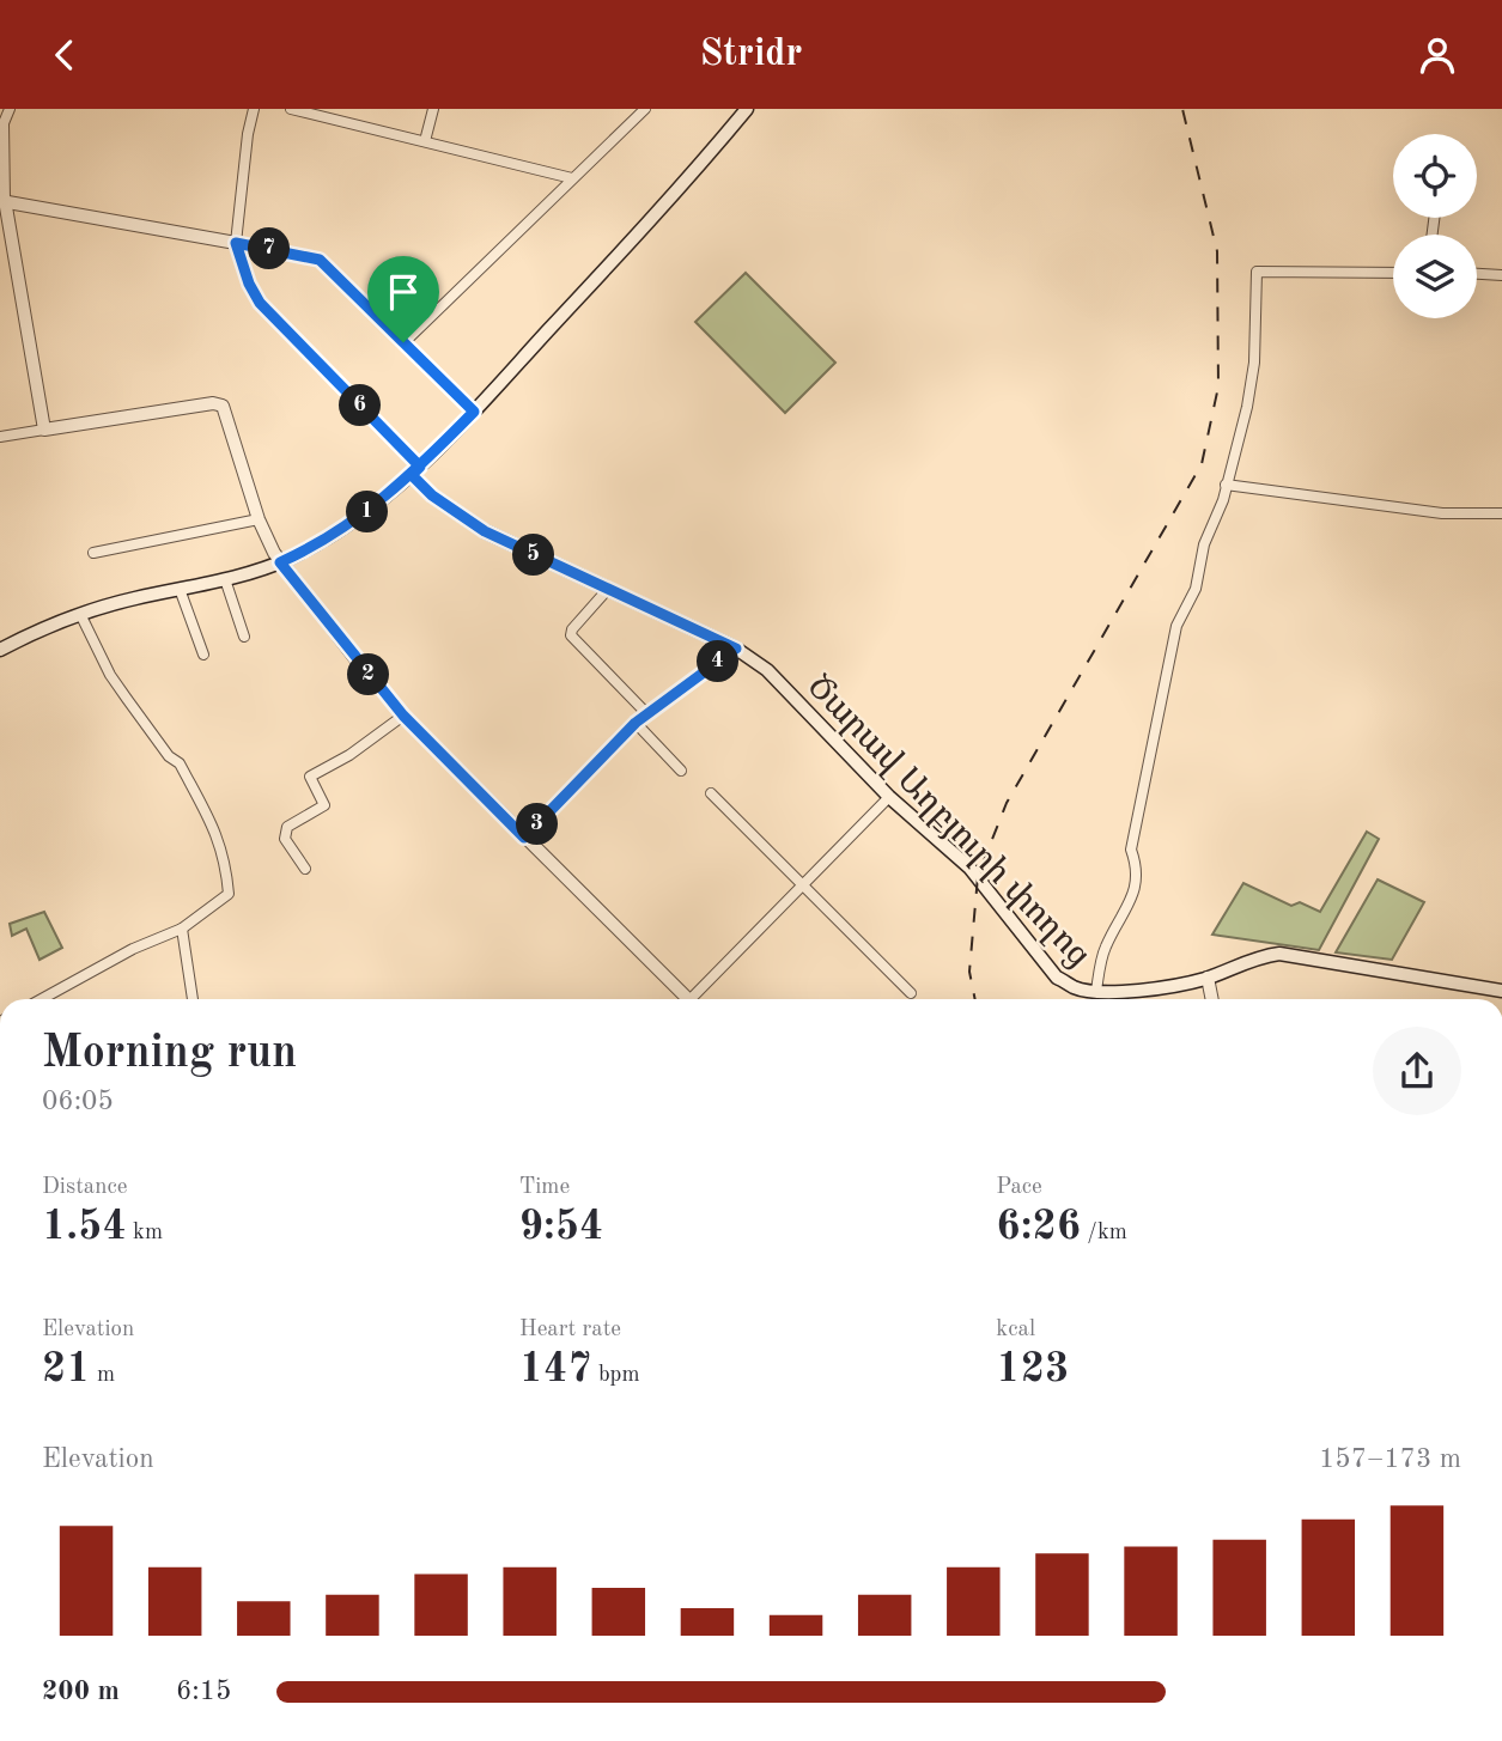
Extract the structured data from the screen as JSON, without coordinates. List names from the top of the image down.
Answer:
{
  "streets": {
    "main road": ["Ծարավ Աղբյուրի փողոց"]
  },
  "page": {
    "header": "Stridr",
    "pins": [
      "7",
      "6",
      "1",
      "5",
      "4",
      "2",
      "3"
    ],
    "heading": ["Morning run", "06:05"],
    "stats": [
      ["Distance", "1.54 km"],
      ["Time", "9:54"],
      ["Pace", "6:26 /km"],
      ["Elevation", "21 m"],
      ["Heart rate", "147 bpm"],
      ["kcal", "123"]
    ],
    "chart": ["Elevation", "157–173 m"],
    "list": [
      {
        "name": "200 m",
        "note": "6:15"
      }
    ]
  }
}
